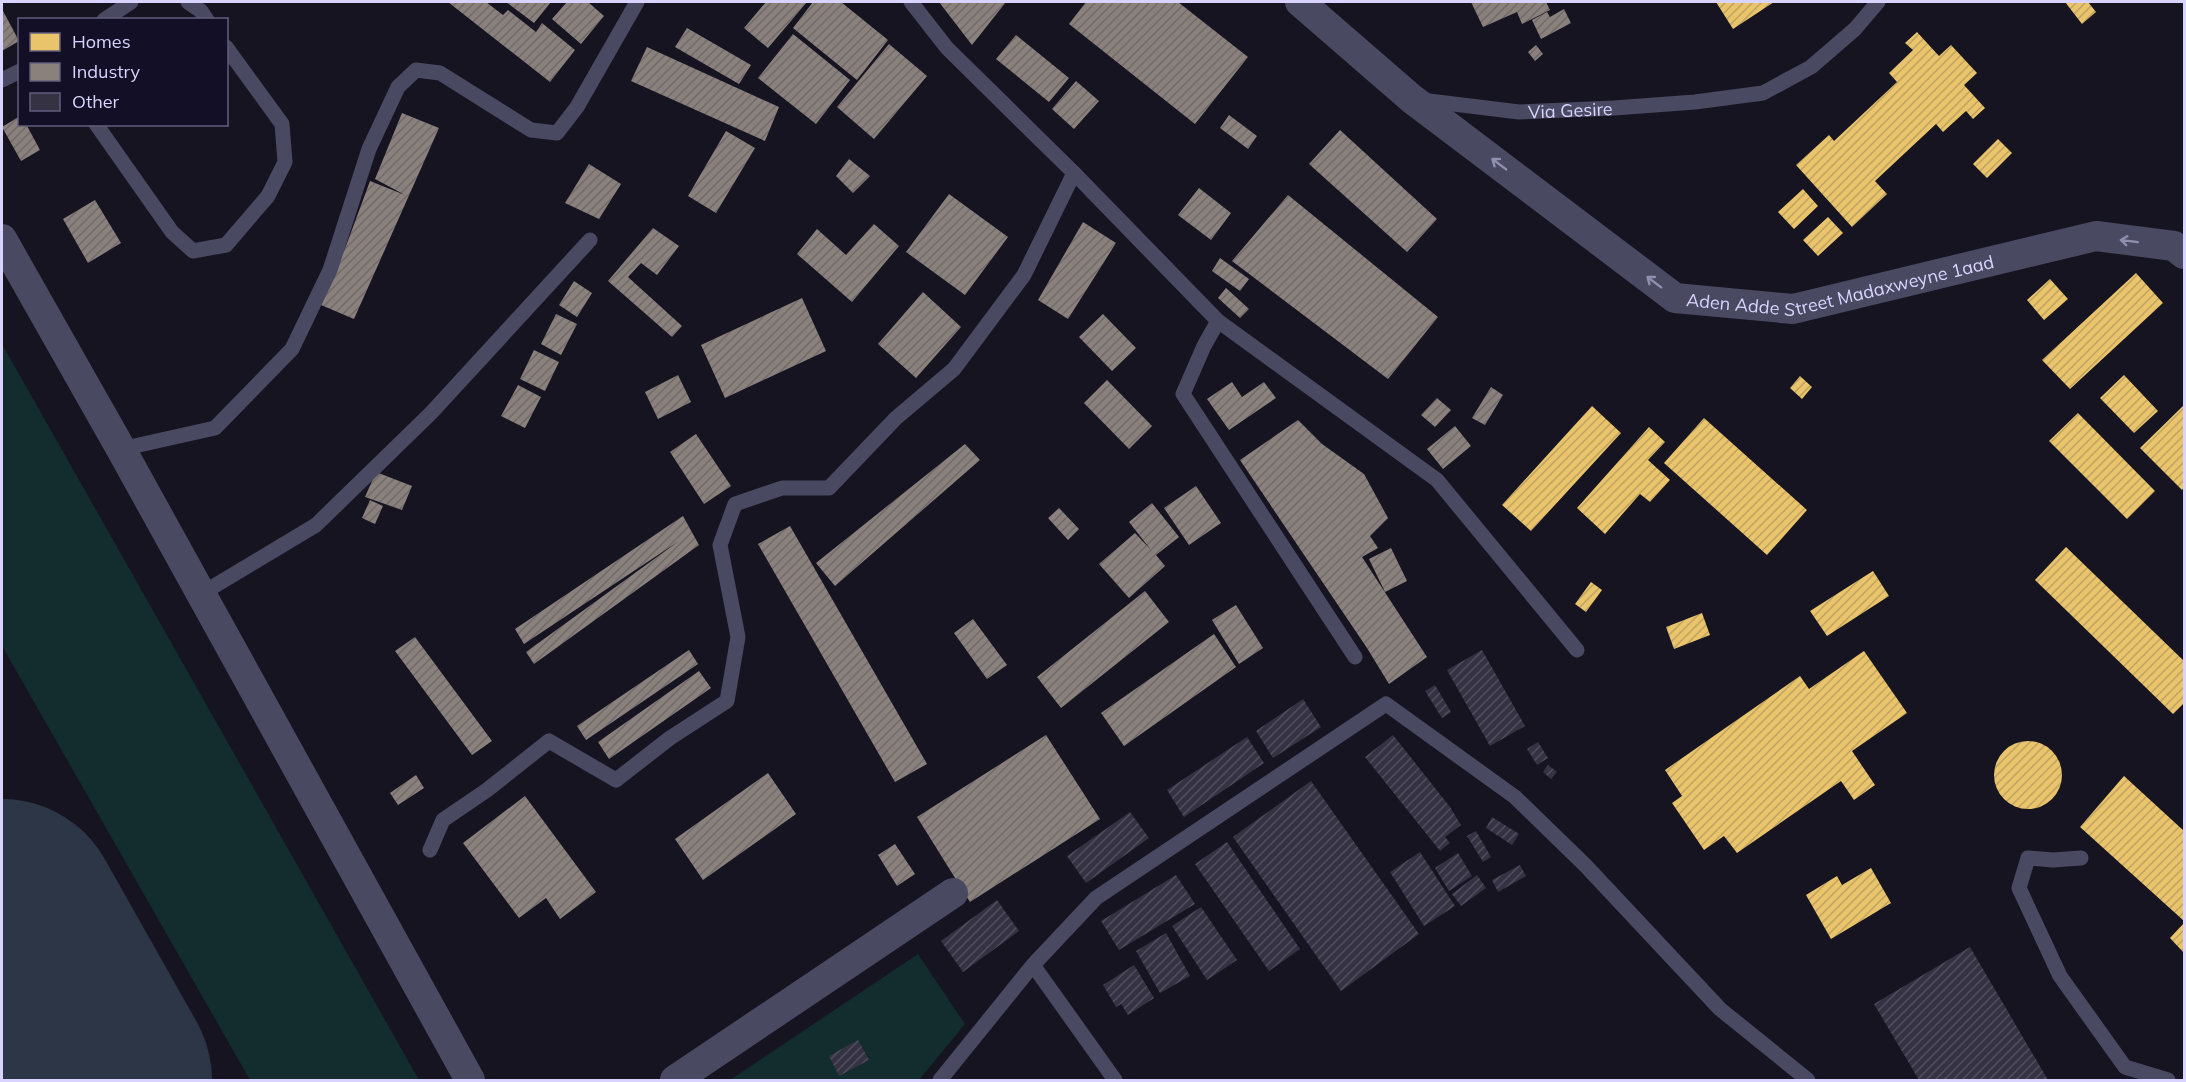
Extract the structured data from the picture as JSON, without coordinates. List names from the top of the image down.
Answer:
{
  "streets": {
    "street": ["Aden Adde Street Madaxweyne 1aad"],
    "lane": ["Via Gesire"]
  },
  "crossings": [
    ["Via Gesire", "Aden Adde Street Madaxweyne 1aad"]
  ],
  "one_way": ["Aden Adde Street Madaxweyne 1aad"],
  "legend": ["Homes", "Industry", "Other"]
}
